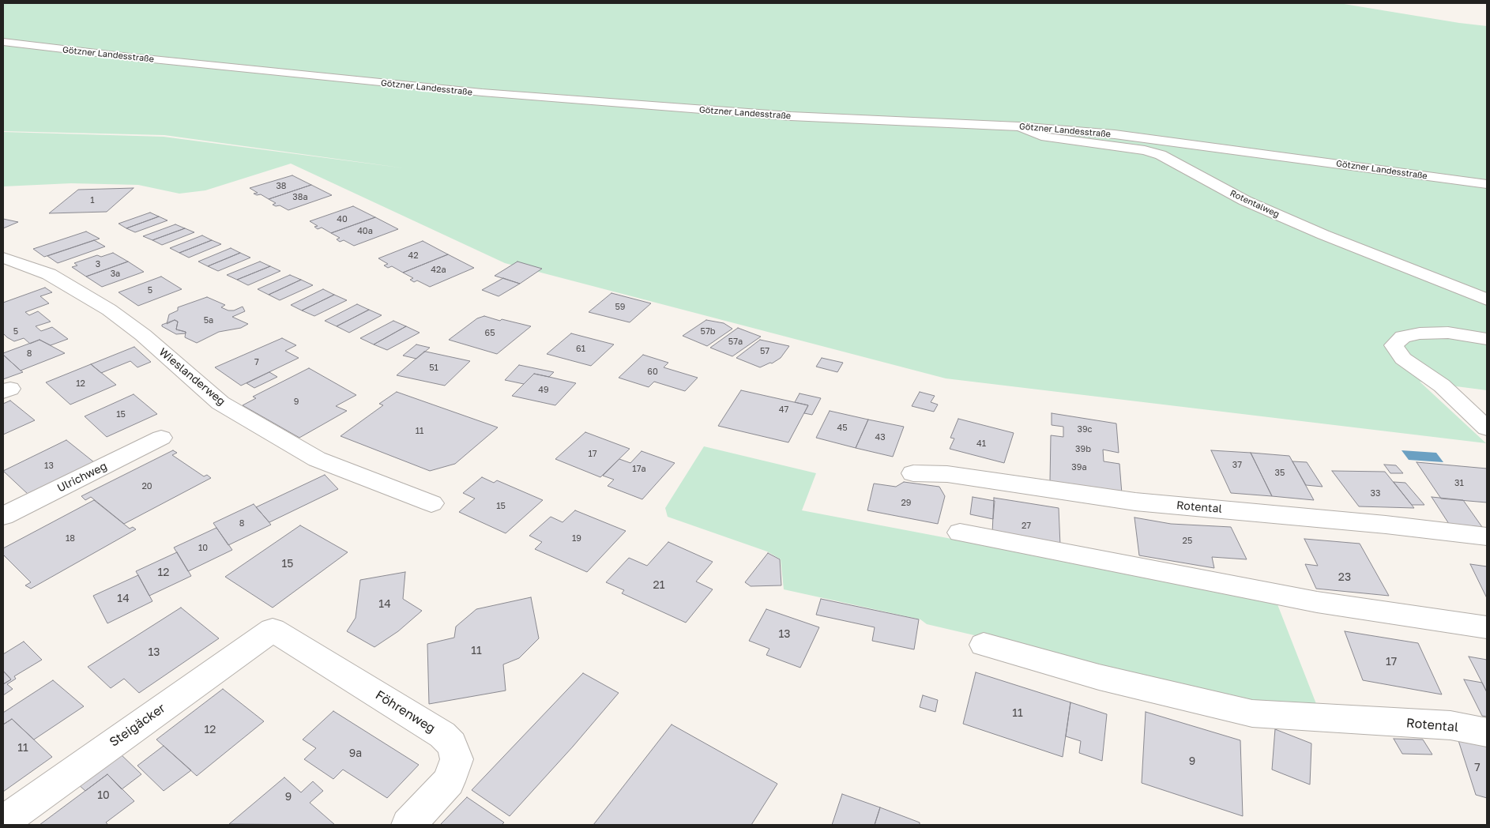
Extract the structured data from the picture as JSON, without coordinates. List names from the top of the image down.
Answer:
{
  "streets": {
    "street": [
      "Götzner Landesstraße",
      "Rotentalweg",
      "Wieslanderweg",
      "Ulrichweg",
      "Rotental",
      "Föhrenweg",
      "Steigäcker"
    ]
  },
  "crossings": [
    ["Götzner Landesstraße", "Rotentalweg"],
    ["Föhrenweg", "Steigäcker"]
  ],
  "house_numbers": [
    "38",
    "38a",
    "1",
    "40",
    "40a",
    "42",
    "3",
    "42a",
    "3a",
    "5",
    "59",
    "5a",
    "5",
    "57b",
    "65",
    "57a",
    "61",
    "57",
    "8",
    "7",
    "51",
    "60",
    "12",
    "49",
    "9",
    "47",
    "15",
    "45",
    "39c",
    "11",
    "43",
    "41",
    "39b",
    "17",
    "37",
    "13",
    "39a",
    "17a",
    "35",
    "31",
    "20",
    "33",
    "29",
    "15",
    "8",
    "27",
    "18",
    "19",
    "25",
    "10",
    "15",
    "12",
    "23",
    "21",
    "14",
    "14",
    "13",
    "11",
    "13",
    "17",
    "11",
    "12",
    "11",
    "9a",
    "9",
    "7",
    "10",
    "9"
  ]
}
